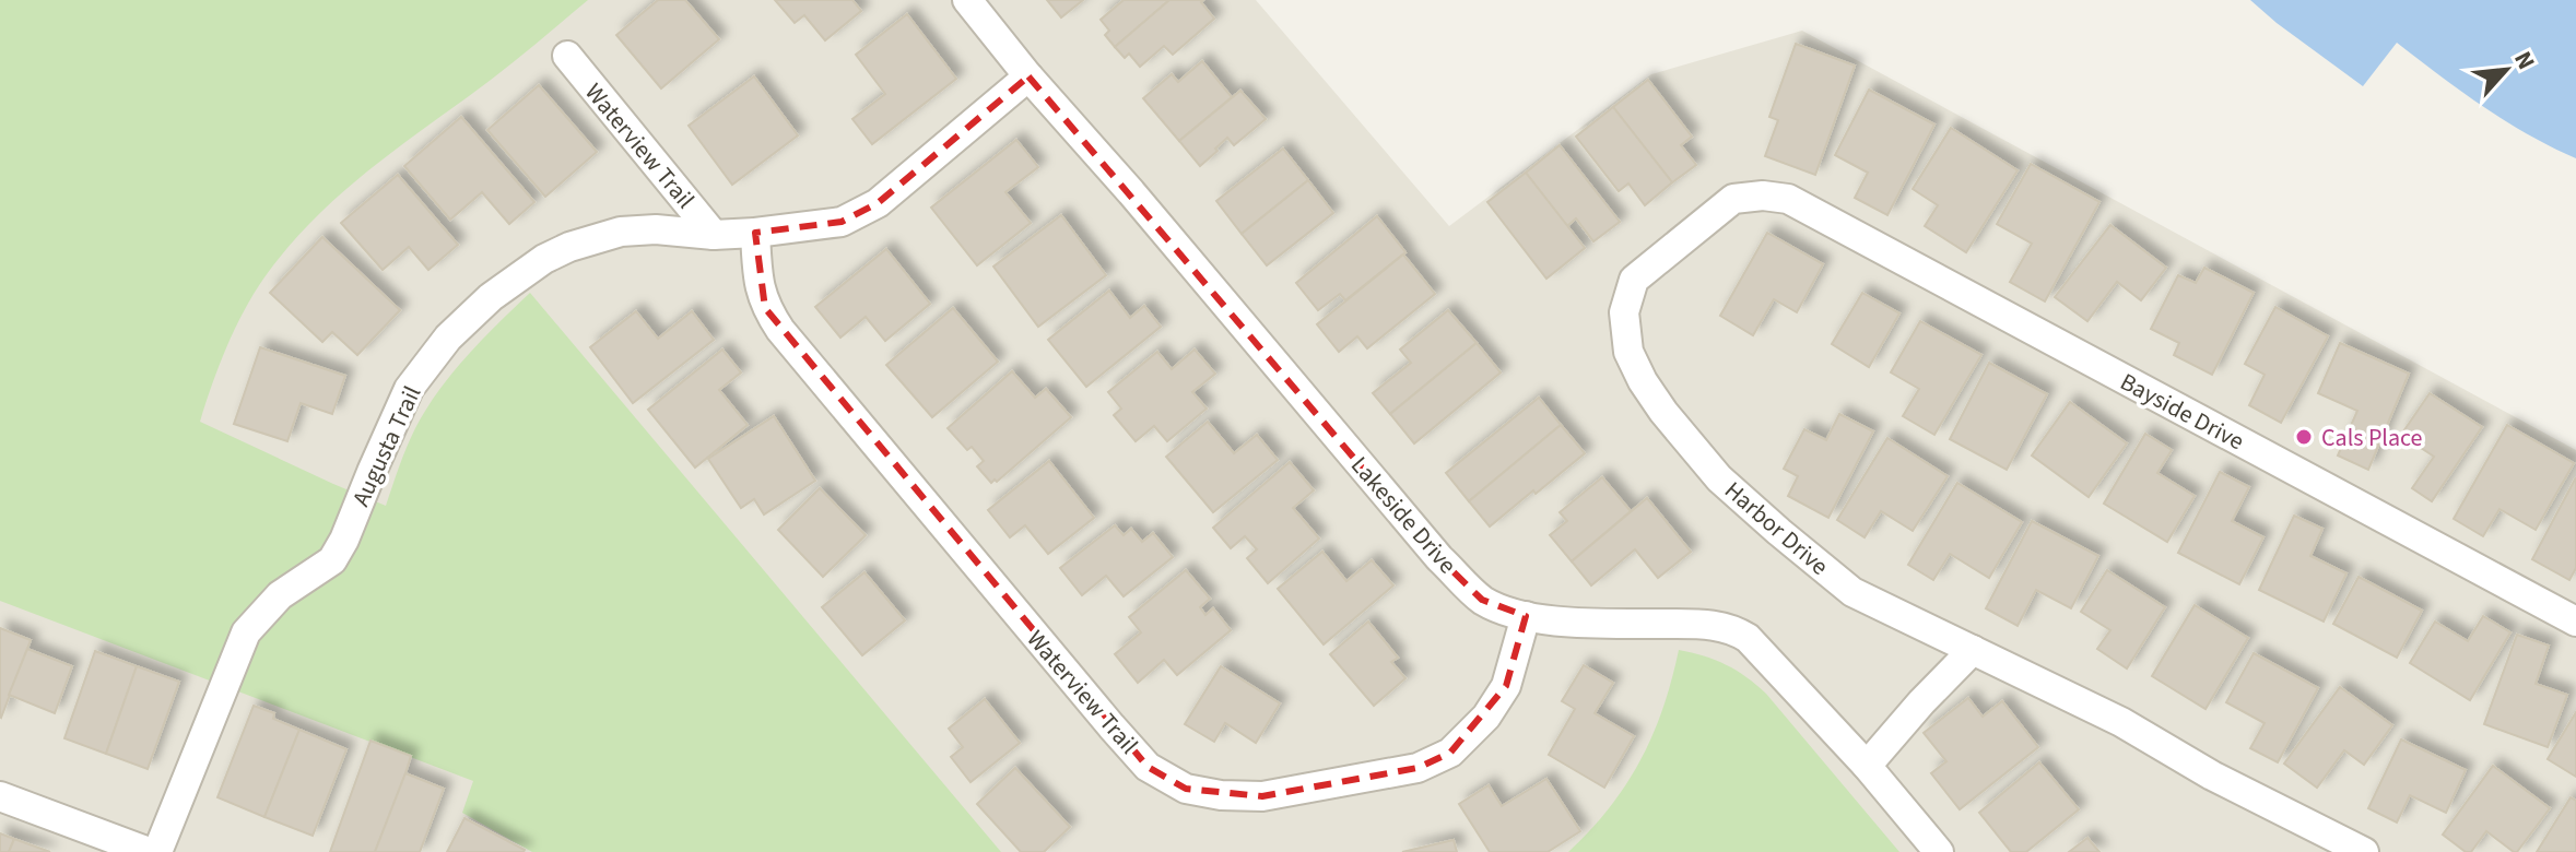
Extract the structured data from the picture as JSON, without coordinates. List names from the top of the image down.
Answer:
{
  "streets": {
    "street": [
      "Waterview Trail",
      "Bayside Drive",
      "Augusta Trail",
      "Lakeside Drive",
      "Harbor Drive"
    ]
  },
  "crossings": [
    ["Waterview Trail", "Augusta Trail"],
    ["Waterview Trail", "Lakeside Drive"],
    ["Bayside Drive", "Harbor Drive"],
    ["Augusta Trail", "Lakeside Drive"]
  ],
  "places": ["Cals Place"],
  "north": "top right"
}
